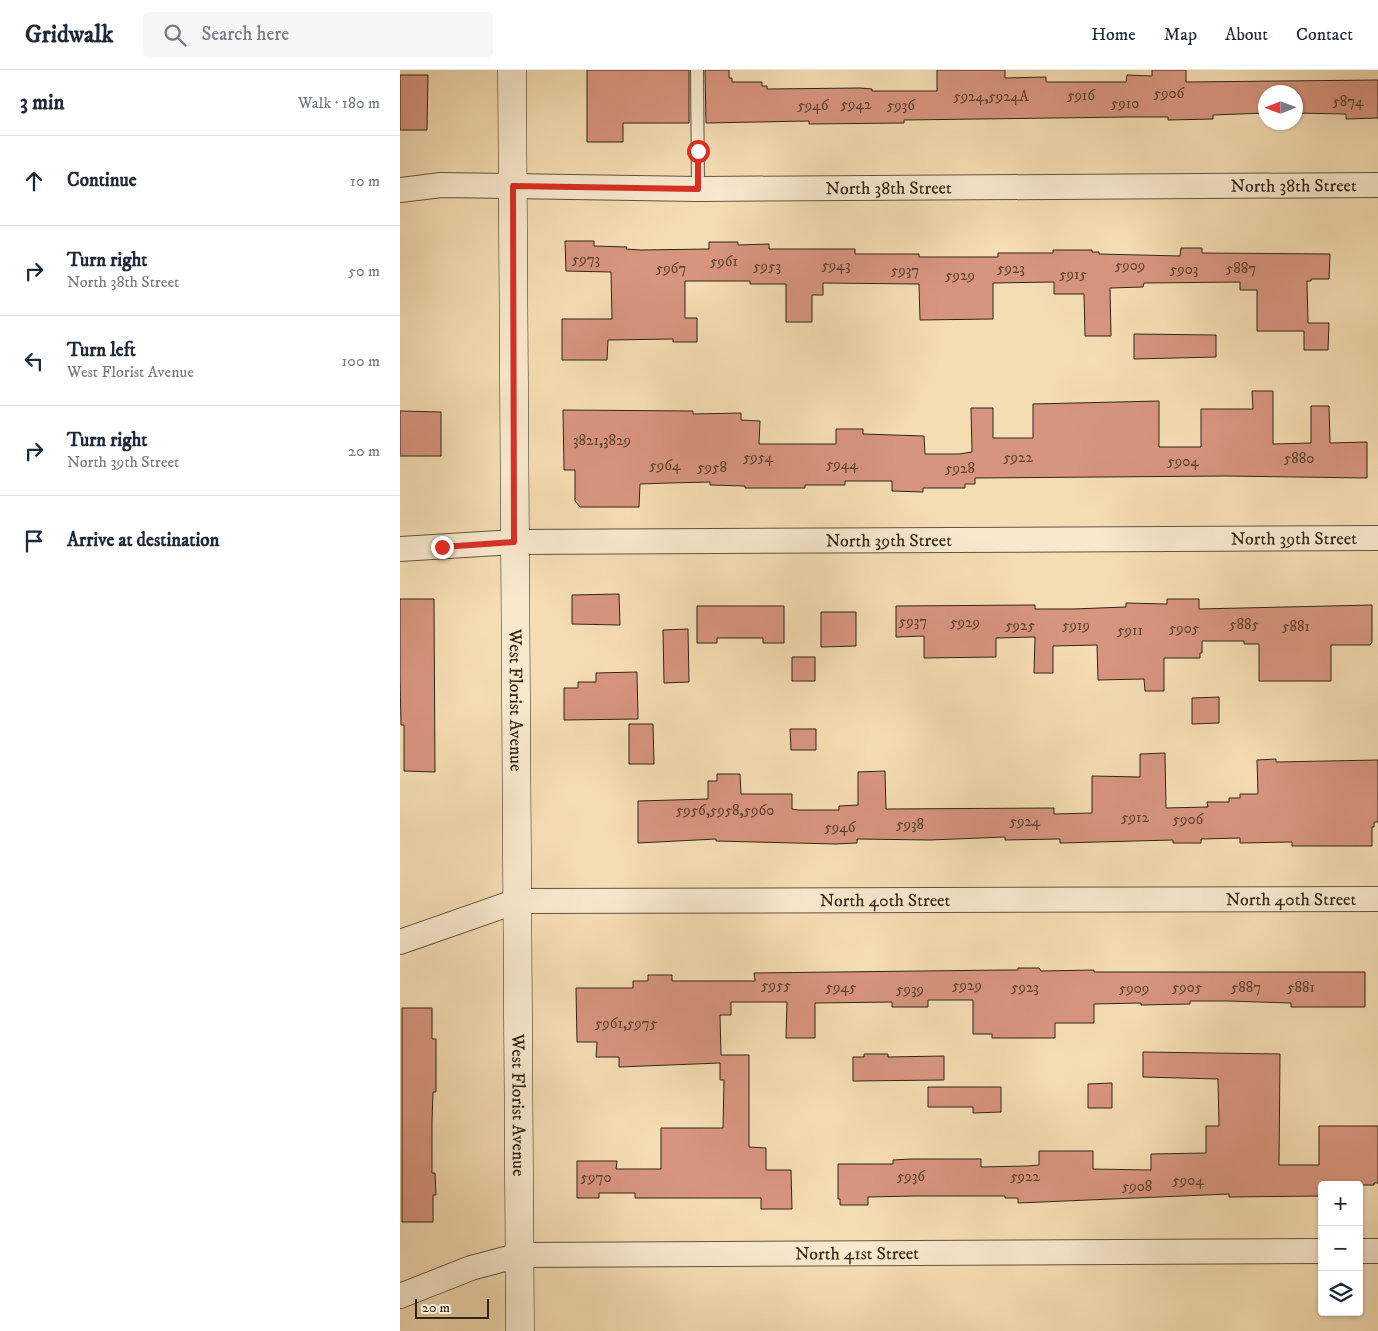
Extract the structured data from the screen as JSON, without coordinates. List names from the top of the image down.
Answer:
{
  "streets": {
    "street": [
      "North 38th Street",
      "North 39th Street",
      "West Florist Avenue",
      "North 40th Street",
      "North 41st Street"
    ]
  },
  "crossings": [
    ["North 38th Street", "West Florist Avenue"],
    ["North 39th Street", "West Florist Avenue"],
    ["West Florist Avenue", "North 40th Street"],
    ["West Florist Avenue", "North 41st Street"]
  ],
  "house_numbers": [
    "5906",
    "5916",
    "5924,5924A",
    "5874",
    "5910",
    "5942",
    "5946",
    "5936",
    "5973",
    "5961",
    "5943",
    "5909",
    "5953",
    "5967",
    "5923",
    "5887",
    "5903",
    "5937",
    "5915",
    "5929",
    "3821,3829",
    "5954",
    "5922",
    "5880",
    "5904",
    "5944",
    "5964",
    "5958",
    "5928",
    "5937",
    "5929",
    "5885",
    "5925",
    "5919",
    "5881",
    "5905",
    "5911",
    "5956,5958,5960",
    "5912",
    "5906",
    "5924",
    "5938",
    "5946",
    "5955",
    "5929",
    "5945",
    "5923",
    "5905",
    "5887",
    "5881",
    "5909",
    "5939",
    "5961,5975",
    "5936",
    "5922",
    "5970",
    "5904",
    "5908"
  ],
  "scale_bar": "20 m",
  "north": "left",
  "page": {
    "header": "Gridwalk",
    "search": "Search here",
    "nav": [
      "Home",
      "Map",
      "About",
      "Contact"
    ],
    "heading": ["3 min", "Walk · 180 m"],
    "list": [
      ["Continue", "10 m"],
      ["Turn right", "North 38th Street", "50 m"],
      ["Turn left", "West Florist Avenue", "100 m"],
      ["Turn right", "North 39th Street", "20 m"],
      "Arrive at destination"
    ],
    "map_buttons": ["+", "−"],
    "scale": "20 m"
  }
}
